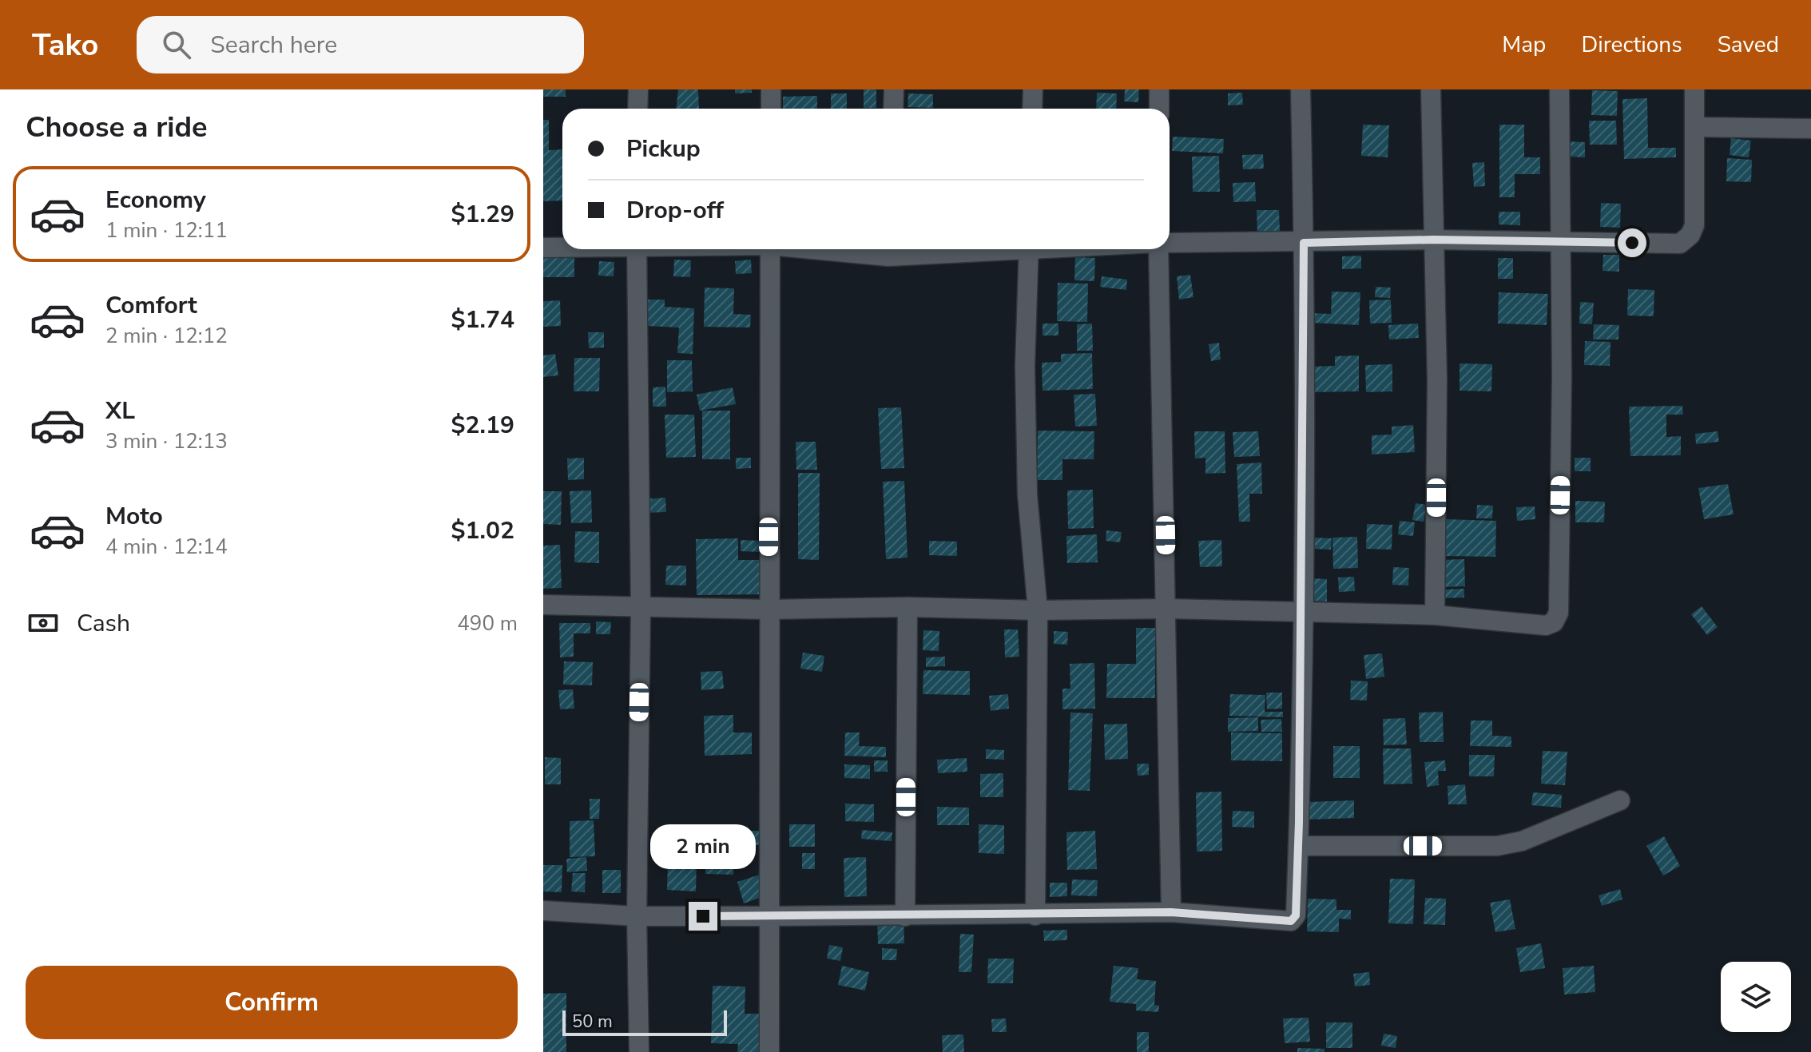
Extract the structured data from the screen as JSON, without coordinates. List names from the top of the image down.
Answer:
{
  "scale_bar": "50 m",
  "page": {
    "header": "Tako",
    "search": "Search here",
    "nav": ["Map", "Directions", "Saved"],
    "heading": "Choose a ride",
    "banner": ["Pickup", "Drop-off"],
    "list": [
      {
        "name": "Economy",
        "note": "1 min · 12:11",
        "value": "$1.29"
      },
      {
        "name": "Comfort",
        "note": "2 min · 12:12",
        "value": "$1.74"
      },
      {
        "name": "XL",
        "note": "3 min · 12:13",
        "value": "$2.19"
      },
      {
        "name": "Moto",
        "note": "4 min · 12:14",
        "value": "$1.02"
      }
    ],
    "pay": ["Cash", "490 m"],
    "bubble": "2 min",
    "buttons": "Confirm",
    "scale": "50 m"
  }
}
